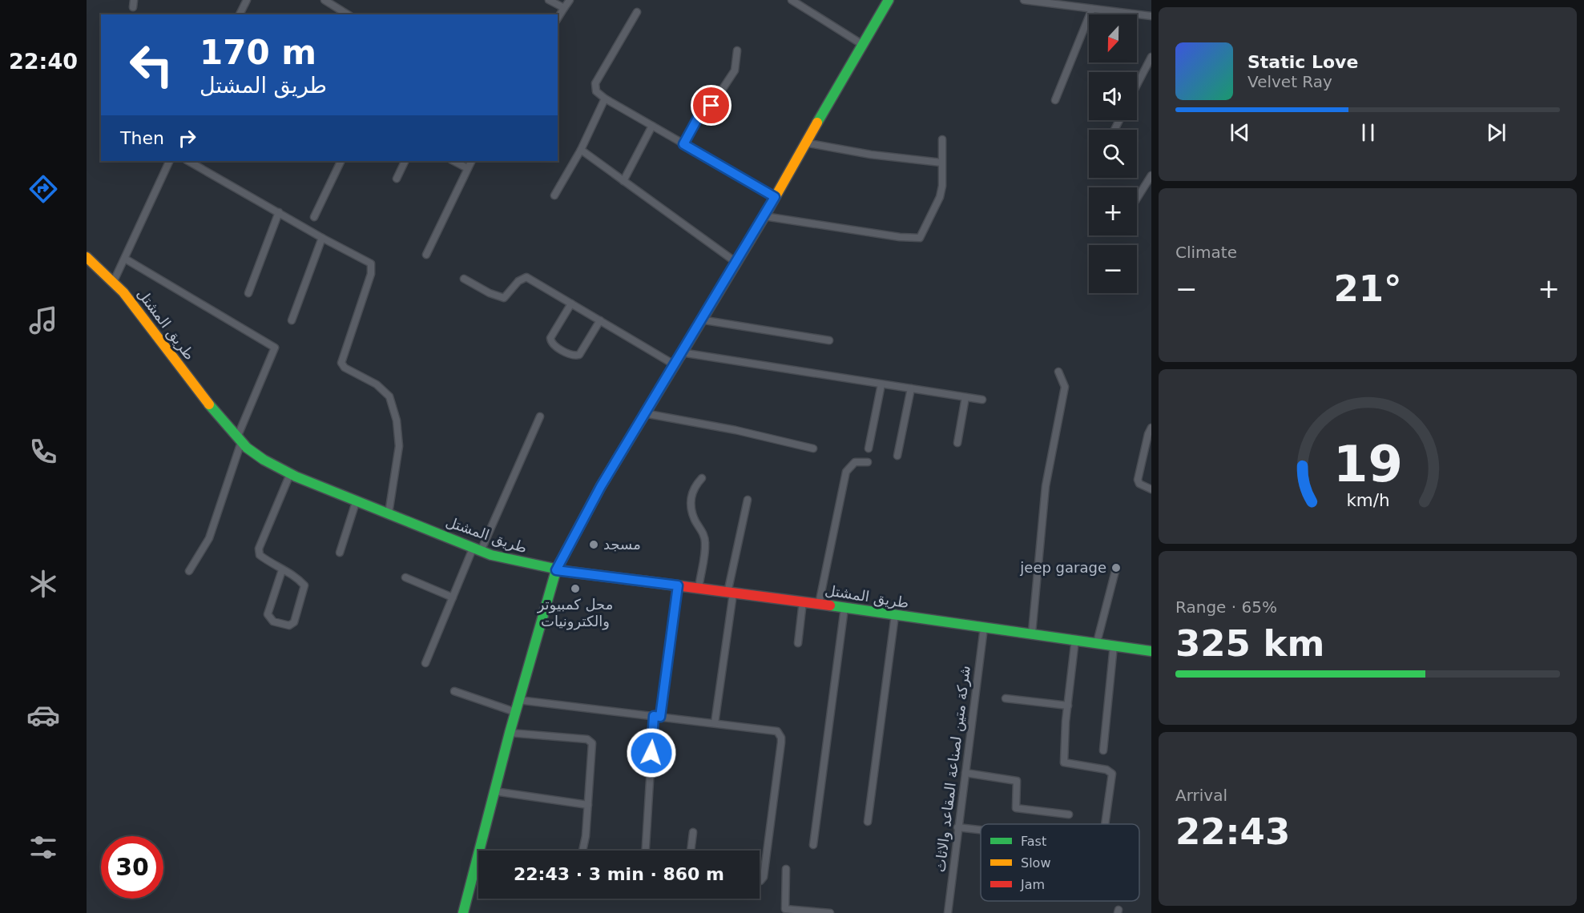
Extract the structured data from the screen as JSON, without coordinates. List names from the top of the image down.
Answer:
{
  "streets": {
    "main road": ["طريق المشتل"],
    "street": ["شركة متين لصناعة المقاعد والاثاث"]
  },
  "crossings": [
    ["طريق المشتل", "شركة متين لصناعة المقاعد والاثاث"]
  ],
  "places": ["مسجد", "jeep garage", "محل كمبيوتر والكترونيات"],
  "legend": ["Fast", "Slow", "Jam"],
  "north": "bottom",
  "page": {
    "tabs": "22:40",
    "map_buttons": ["+", "−"],
    "turn": ["170 m", "طريق المشتل"],
    "song": ["Static Love", "Velvet Ray"],
    "then": "Then",
    "tile": [
      "Climate",
      ["Range · 65%", "325 km"],
      ["Arrival", "22:43"]
    ],
    "heat": ["−", "21°", "+"],
    "limit": "30",
    "trip": "22:43 · 3 min · 860 m",
    "gauge": ["19", "km/h"]
  }
}
